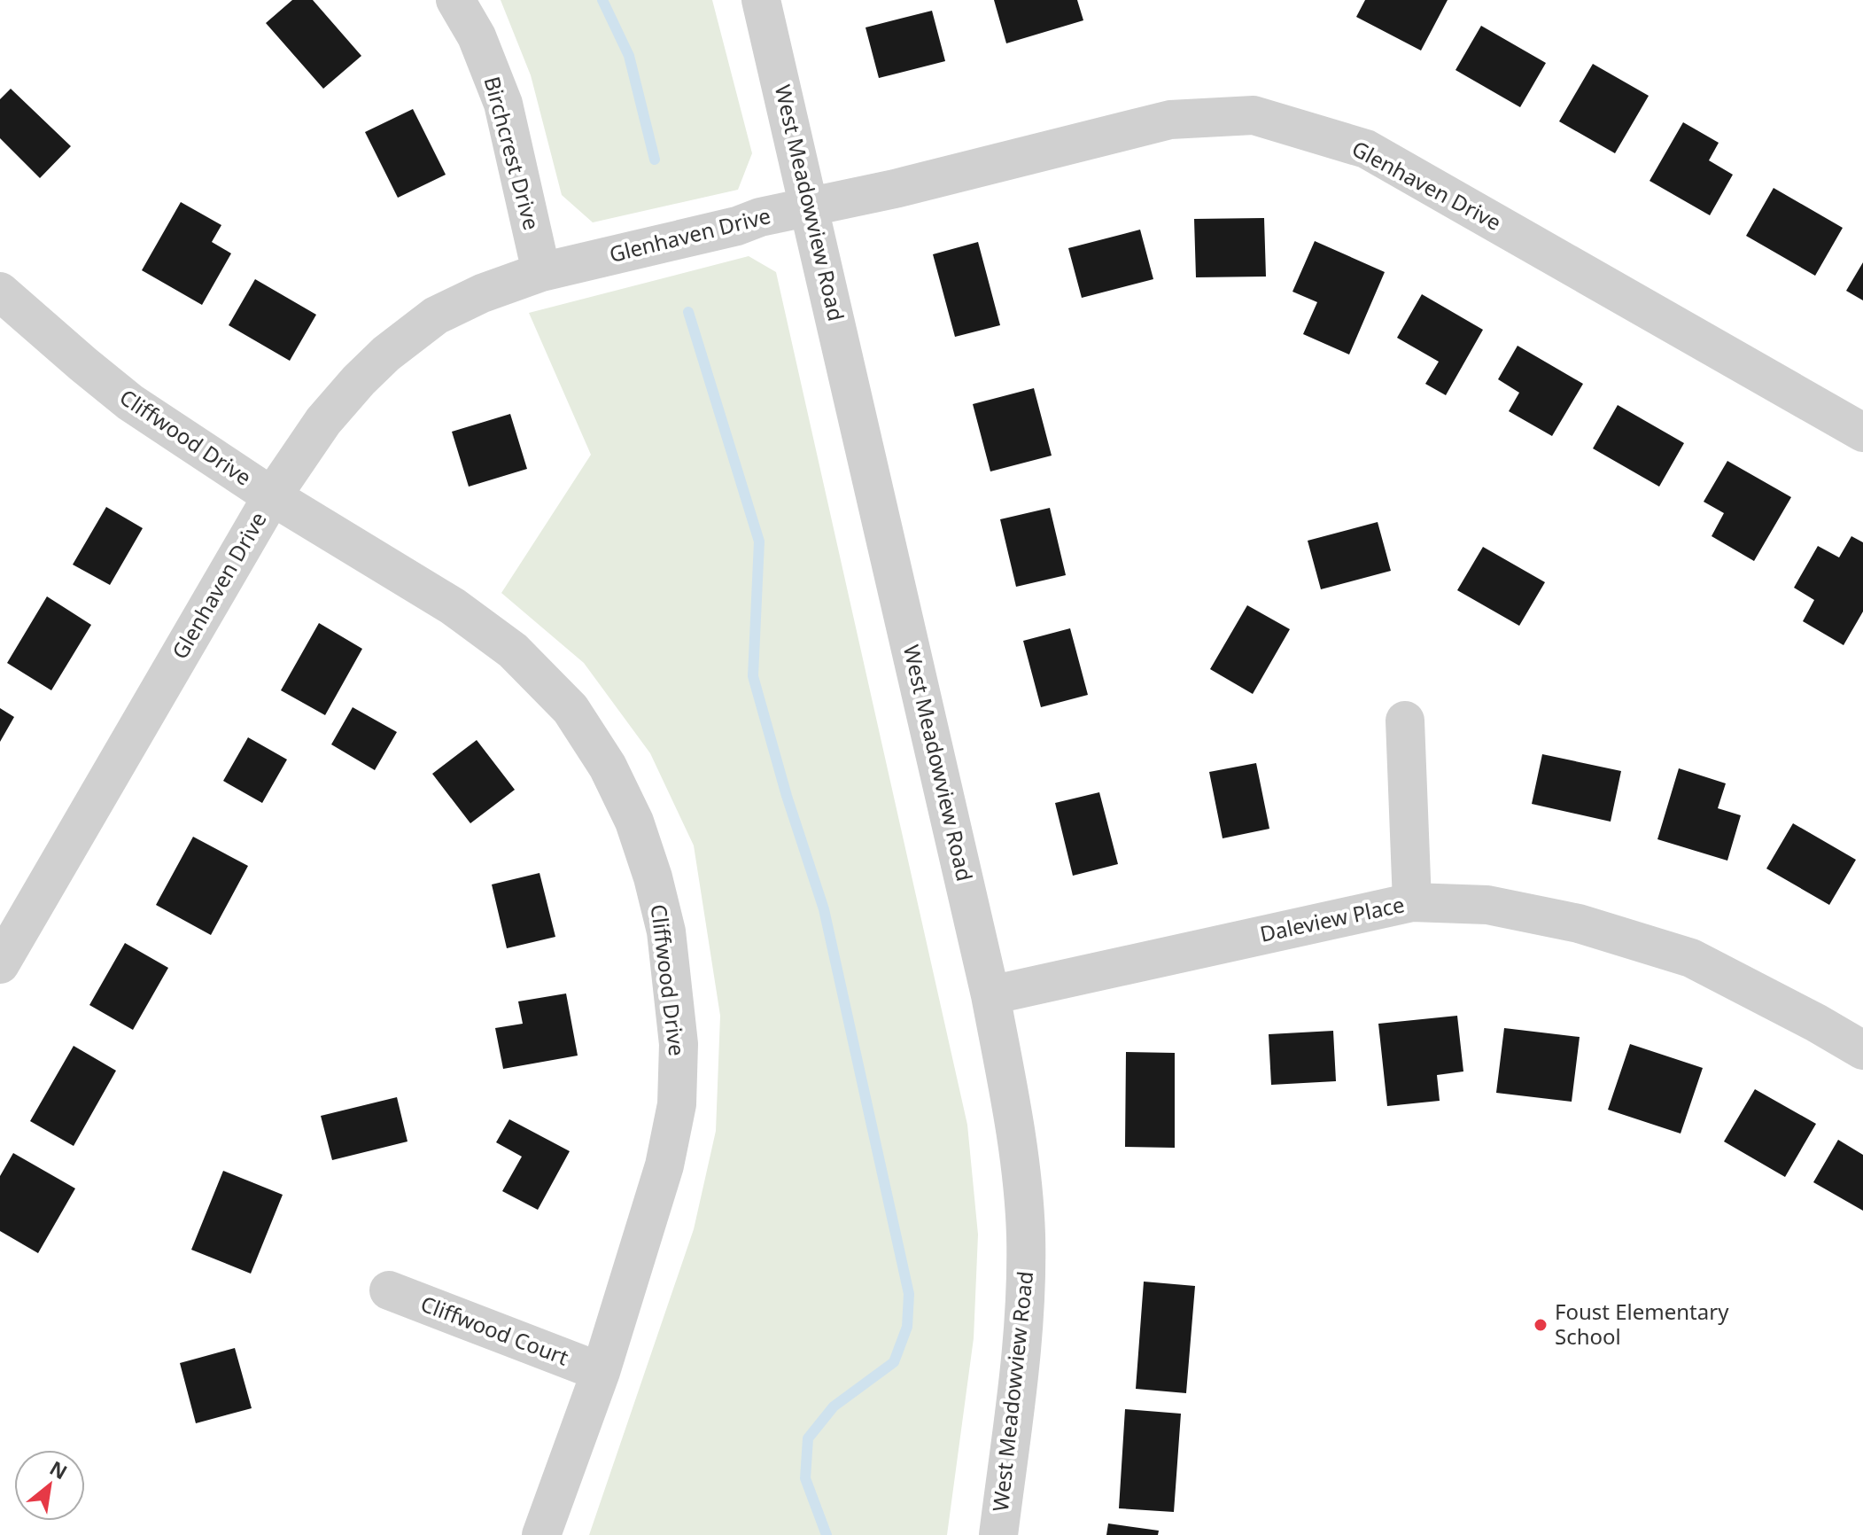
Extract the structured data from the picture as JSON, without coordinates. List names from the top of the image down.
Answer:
{
  "streets": {
    "street": [
      "Birchcrest Drive",
      "Glenhaven Drive",
      "West Meadowview Road",
      "Cliffwood Drive",
      "Daleview Place",
      "Cliffwood Court"
    ]
  },
  "crossings": [
    ["Birchcrest Drive", "Glenhaven Drive"],
    ["Glenhaven Drive", "West Meadowview Road"],
    ["Glenhaven Drive", "Cliffwood Drive"],
    ["West Meadowview Road", "Daleview Place"],
    ["Cliffwood Drive", "Cliffwood Court"]
  ],
  "places": ["Foust Elementary School"],
  "north": "top right"
}
